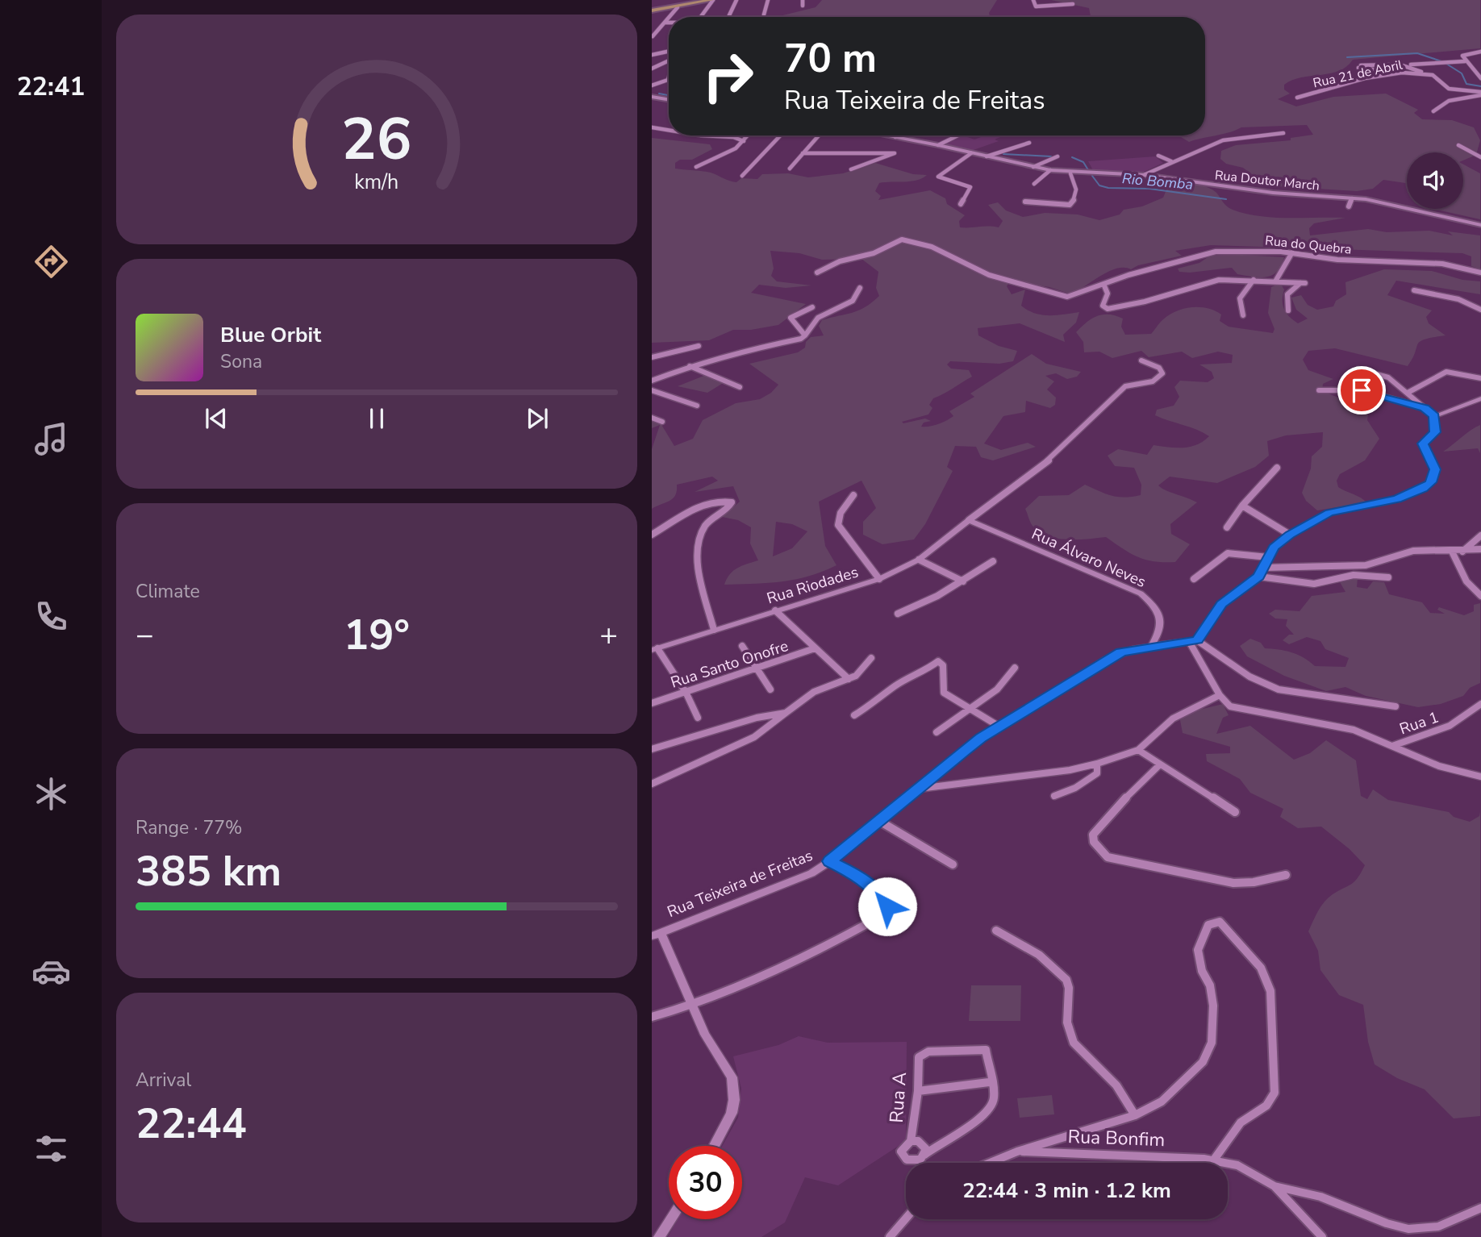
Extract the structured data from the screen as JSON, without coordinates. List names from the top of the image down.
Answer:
{
  "streets": {
    "main road": ["Rua Doutor March"],
    "street": [
      "Rua 21 de Abril",
      "Rua do Quebra",
      "Rua Álvaro Neves",
      "Rua Riodades",
      "Rua Santo Onofre",
      "Rua 1",
      "Rua Teixeira de Freitas",
      "Rua A",
      "Rua Bonfim"
    ]
  },
  "crossings": [
    ["Rua Álvaro Neves", "Rua Riodades"],
    ["Rua Álvaro Neves", "Rua Teixeira de Freitas"]
  ],
  "water": ["Rio Bomba"],
  "page": {
    "tabs": "22:41",
    "turn": ["70 m", "Rua Teixeira de Freitas"],
    "song": ["Blue Orbit", "Sona"],
    "tile": [
      "Climate",
      ["Range · 77%", "385 km"],
      ["Arrival", "22:44"]
    ],
    "heat": ["−", "19°", "+"],
    "limit": "30",
    "trip": "22:44 · 3 min · 1.2 km",
    "gauge": ["26", "km/h"]
  }
}
